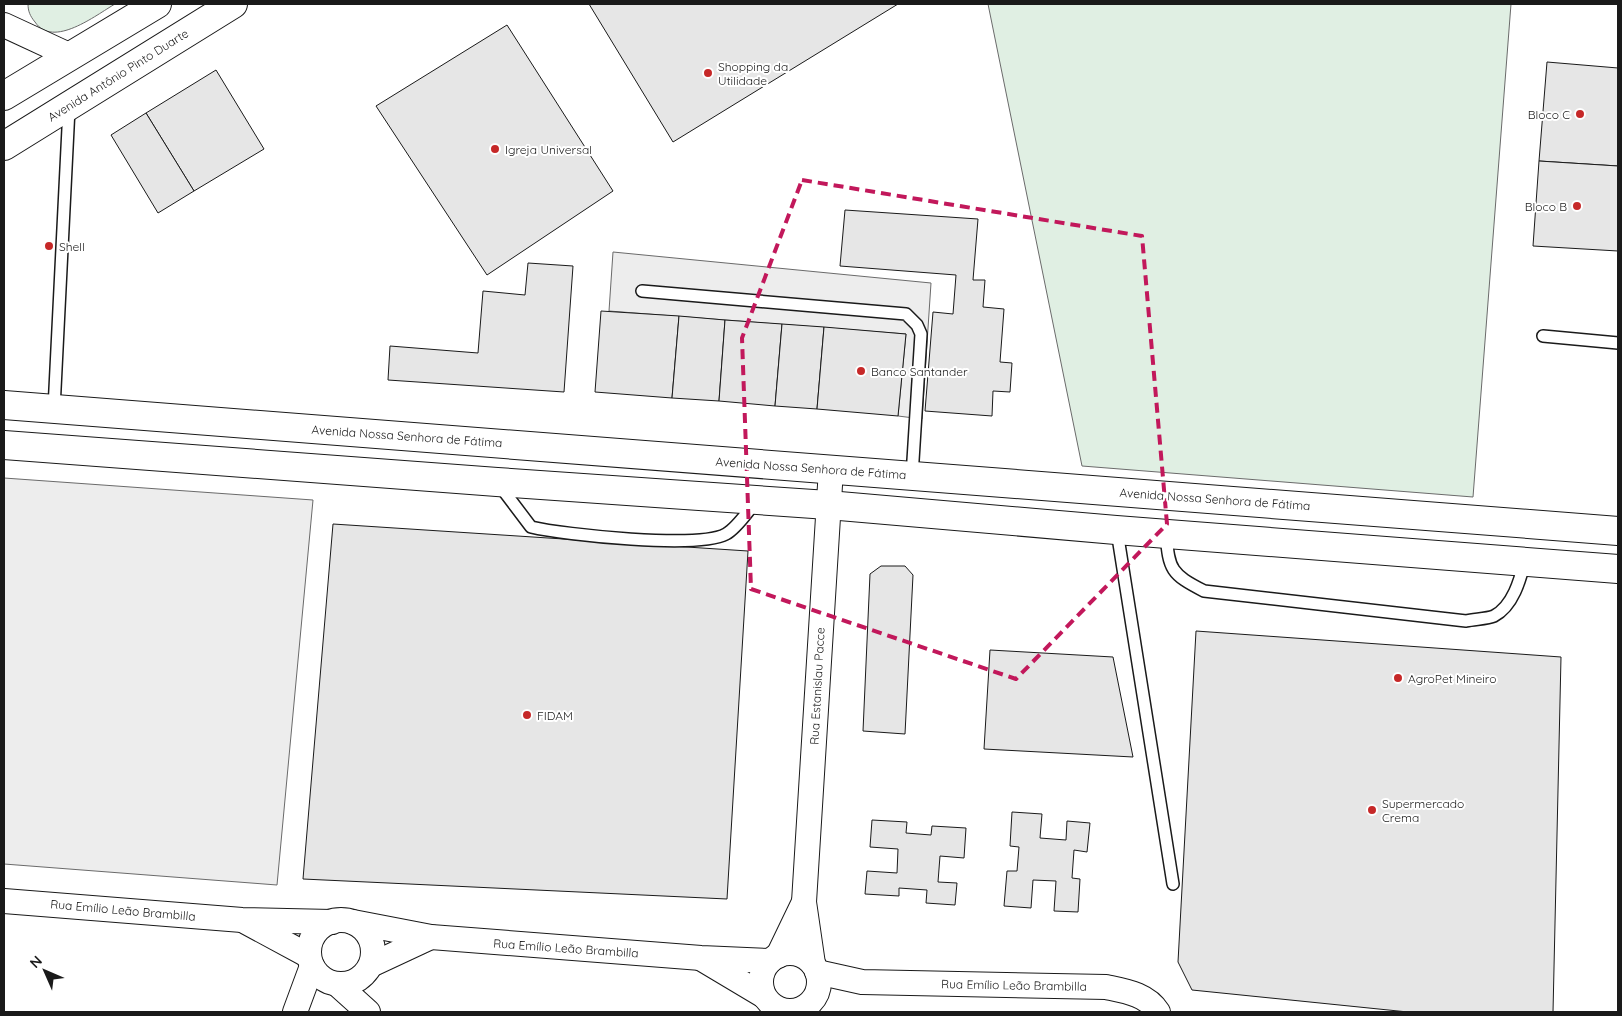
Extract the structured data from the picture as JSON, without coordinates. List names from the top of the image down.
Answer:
{
  "streets": {
    "main road": ["Avenida Antônio Pinto Duarte", "Avenida Nossa Senhora de Fátima"],
    "street": ["Rua Estanislau Pacce", "Rua Emílio Leão Brambilla"]
  },
  "crossings": [
    ["Avenida Nossa Senhora de Fátima", "Rua Estanislau Pacce"],
    ["Rua Estanislau Pacce", "Rua Emílio Leão Brambilla"]
  ],
  "places": [
    "Shopping da Utilidade",
    "Bloco C",
    "Igreja Universal",
    "Bloco B",
    "Shell",
    "Banco Santander",
    "AgroPet Mineiro",
    "FIDAM",
    "Supermercado Crema"
  ],
  "north": "top left"
}
